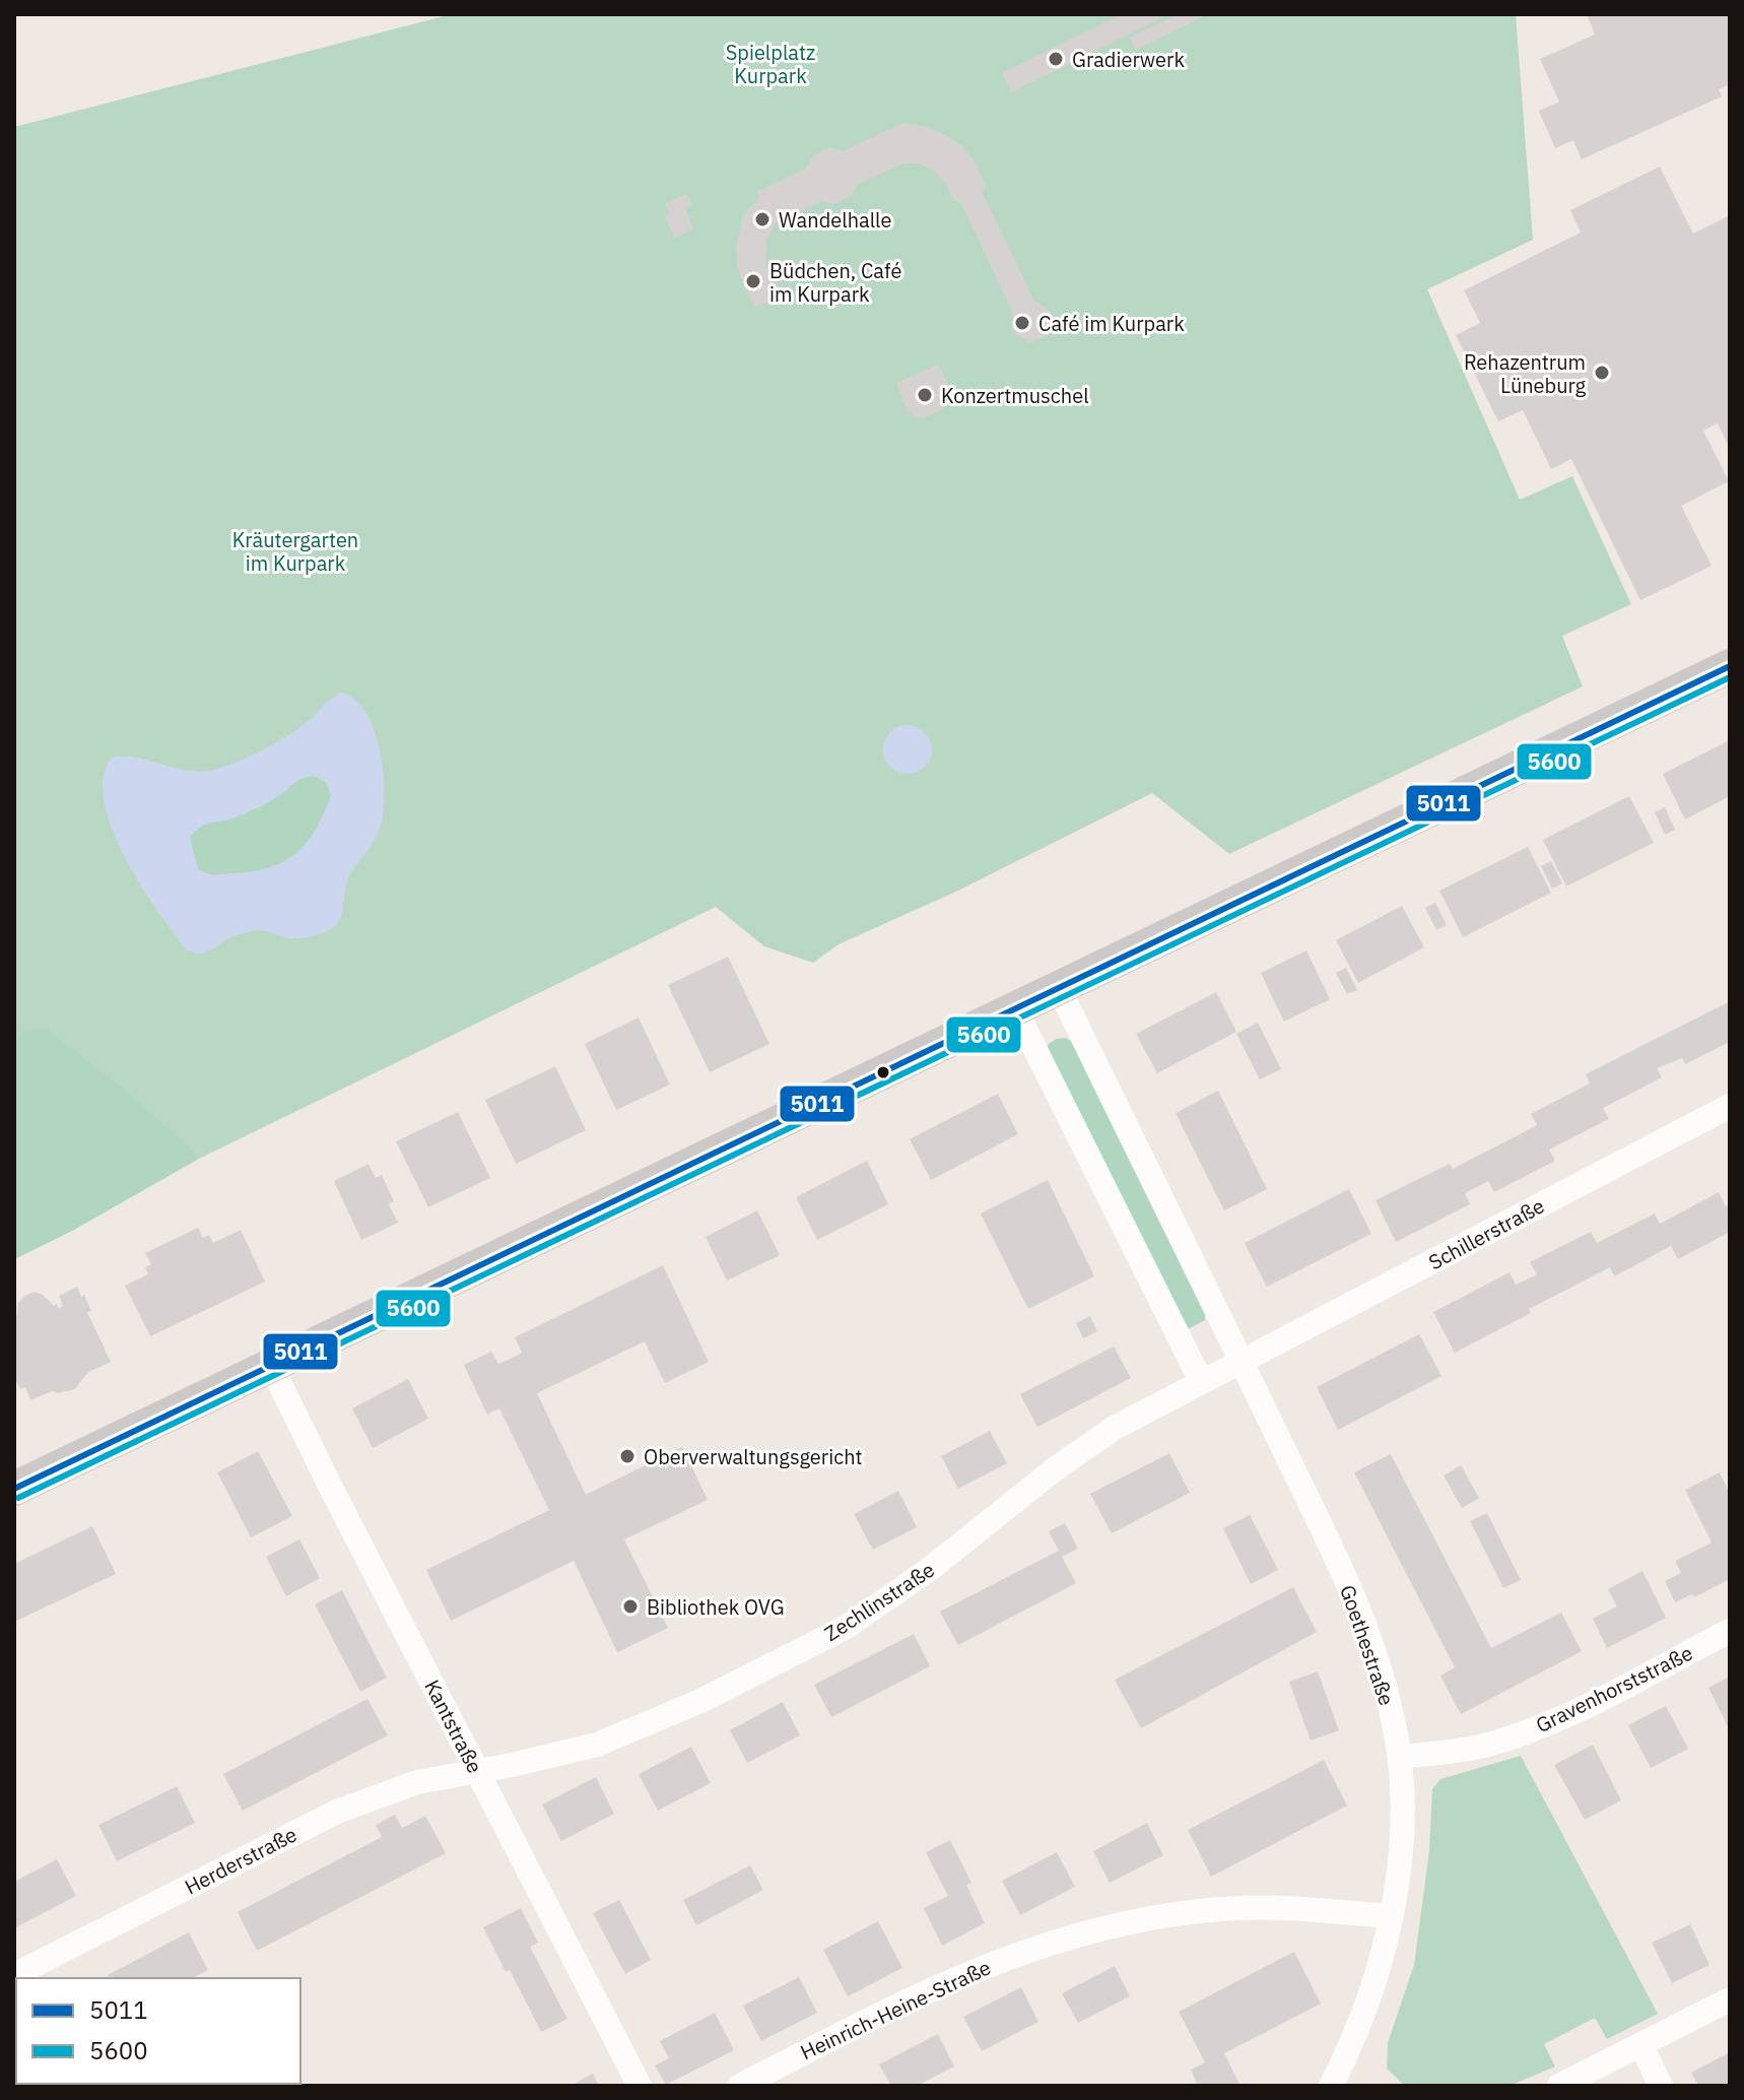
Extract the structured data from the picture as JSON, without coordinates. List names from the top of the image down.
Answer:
{
  "streets": {
    "street": [
      "Schillerstraße",
      "Zechlinstraße",
      "Goethestraße",
      "Gravenhorststraße",
      "Kantstraße",
      "Herderstraße",
      "Heinrich-Heine-Straße"
    ]
  },
  "crossings": [
    ["Schillerstraße", "Goethestraße"],
    ["Zechlinstraße", "Kantstraße"],
    ["Zechlinstraße", "Herderstraße"],
    ["Goethestraße", "Gravenhorststraße"],
    ["Goethestraße", "Heinrich-Heine-Straße"],
    ["Kantstraße", "Herderstraße"]
  ],
  "parks": ["Spielplatz Kurpark", "Kräutergarten im Kurpark"],
  "places": [
    "Gradierwerk",
    "Wandelhalle",
    "Büdchen, Café im Kurpark",
    "Café im Kurpark",
    "Rehazentrum Lüneburg",
    "Konzertmuschel",
    "Oberverwaltungsgericht",
    "Bibliothek OVG"
  ],
  "lines": ["transit line 5011", "transit line 5600"],
  "legend": ["5011", "5600"]
}
